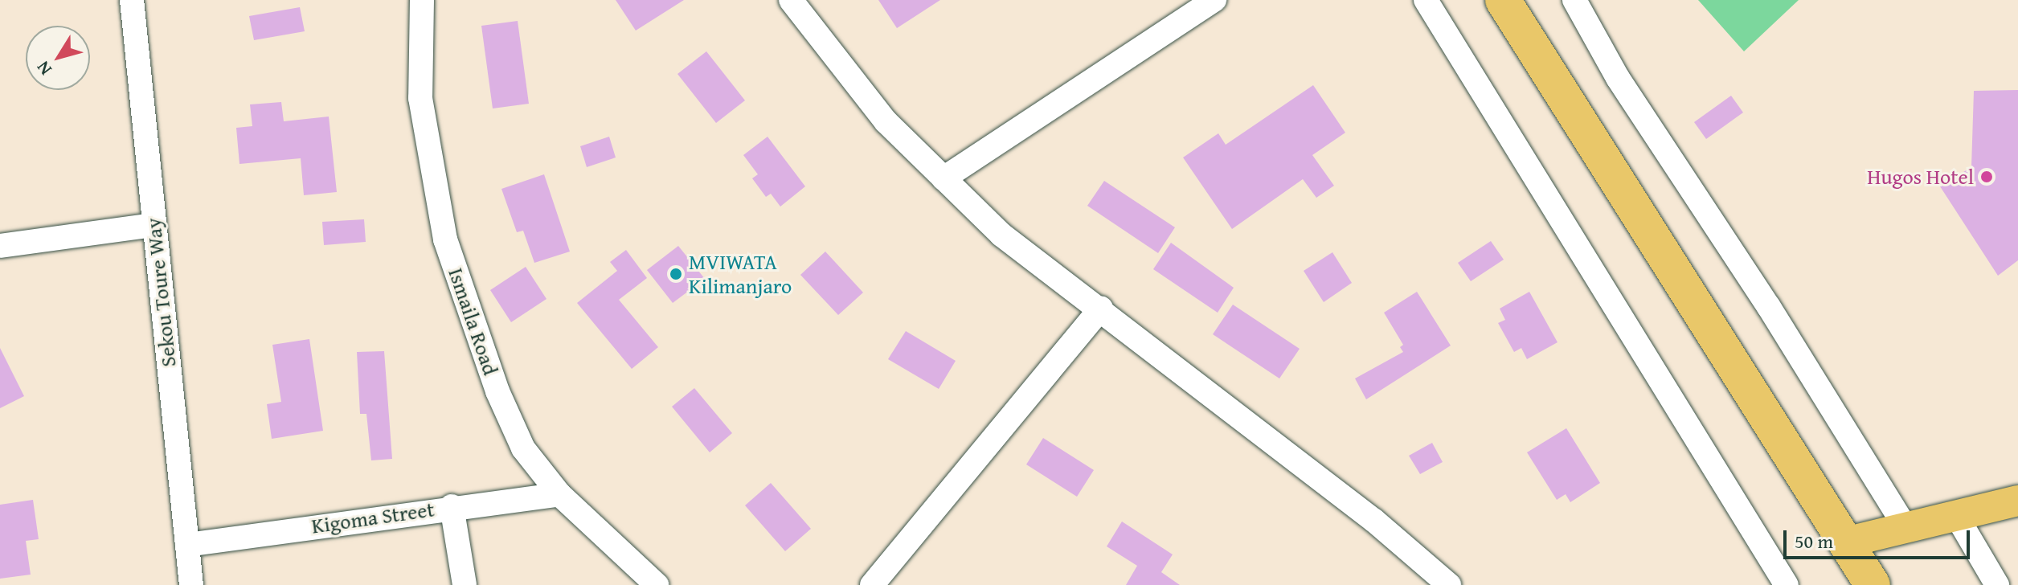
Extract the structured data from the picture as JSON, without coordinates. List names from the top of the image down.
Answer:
{
  "streets": {
    "street": ["Sekou Toure Way", "Ismaila Road", "Kigoma Street"]
  },
  "crossings": [
    ["Sekou Toure Way", "Kigoma Street"],
    ["Ismaila Road", "Kigoma Street"]
  ],
  "places": ["Hugos Hotel", "MVIWATA Kilimanjaro"],
  "scale_bar": "50 m",
  "north": "bottom left"
}
